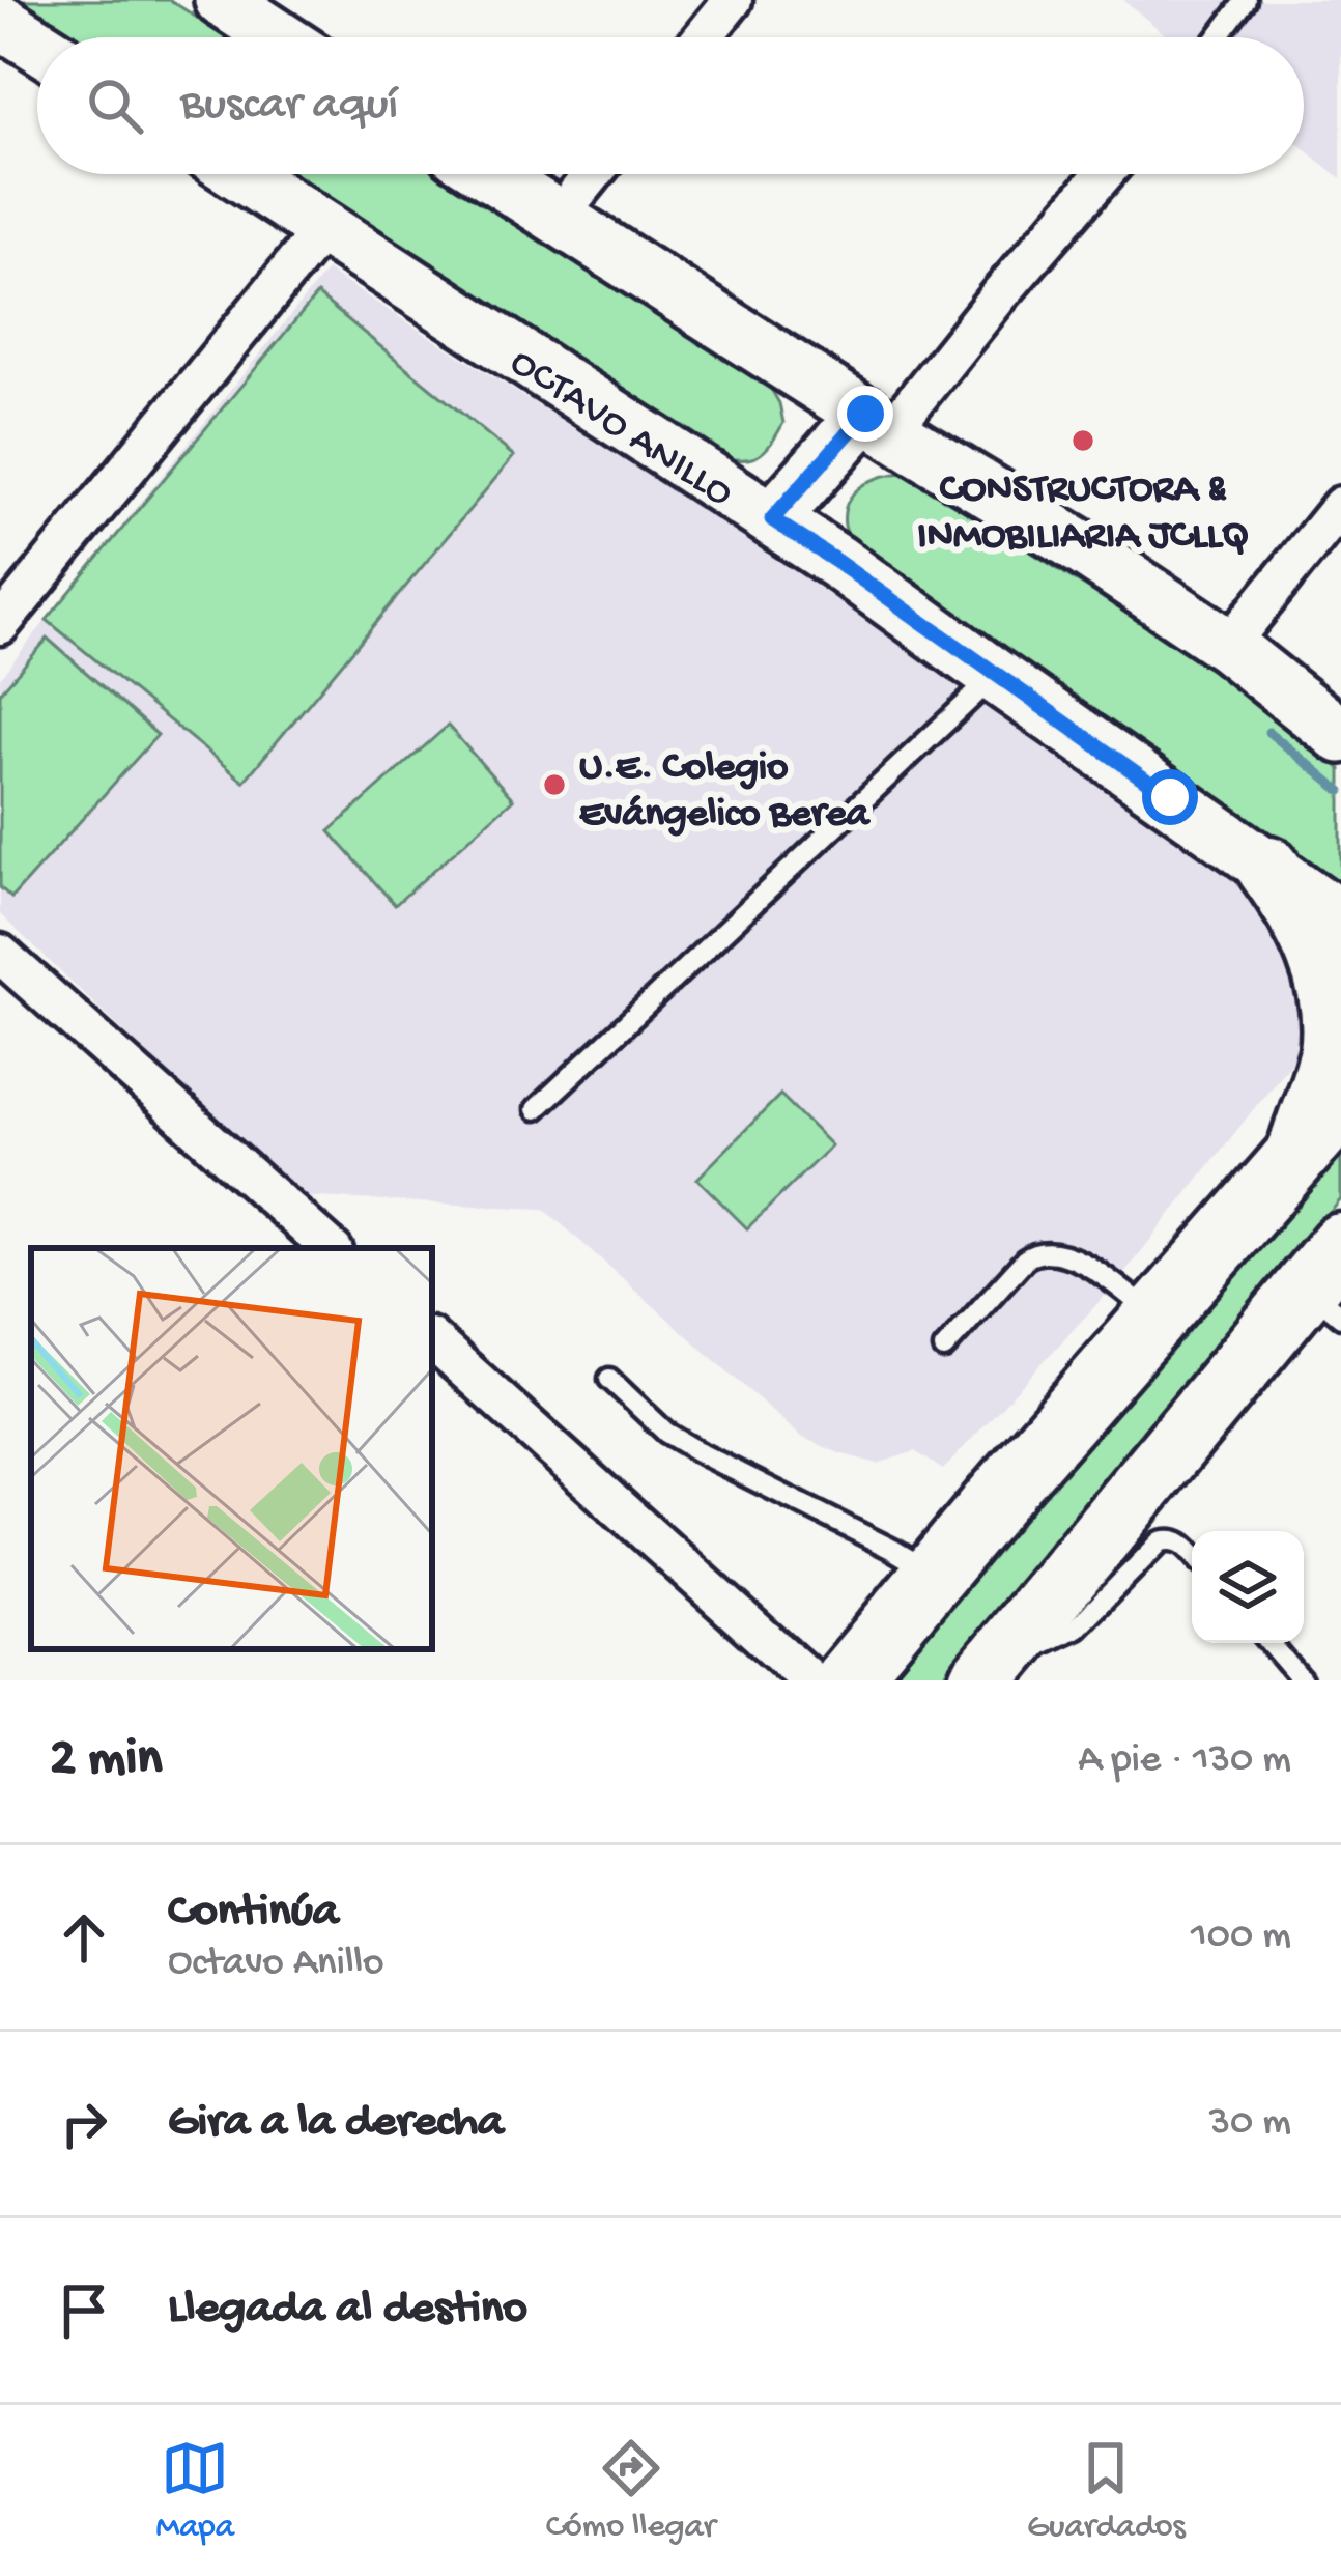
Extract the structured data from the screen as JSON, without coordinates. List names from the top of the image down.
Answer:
{
  "streets": {
    "main road": ["OCTAVO ANILLO"]
  },
  "places": ["CONSTRUCTORA & INMOBILIARIA JCLLQ", "U.E. Colegio Evángelico Berea"],
  "page": {
    "search": "Buscar aquí",
    "heading": ["2 min", "A pie · 130 m"],
    "list": [
      ["Continúa", "Octavo Anillo", "100 m"],
      ["Gira a la derecha", "30 m"],
      "Llegada al destino"
    ],
    "nav": ["Mapa", "Cómo llegar", "Guardados"]
  }
}
